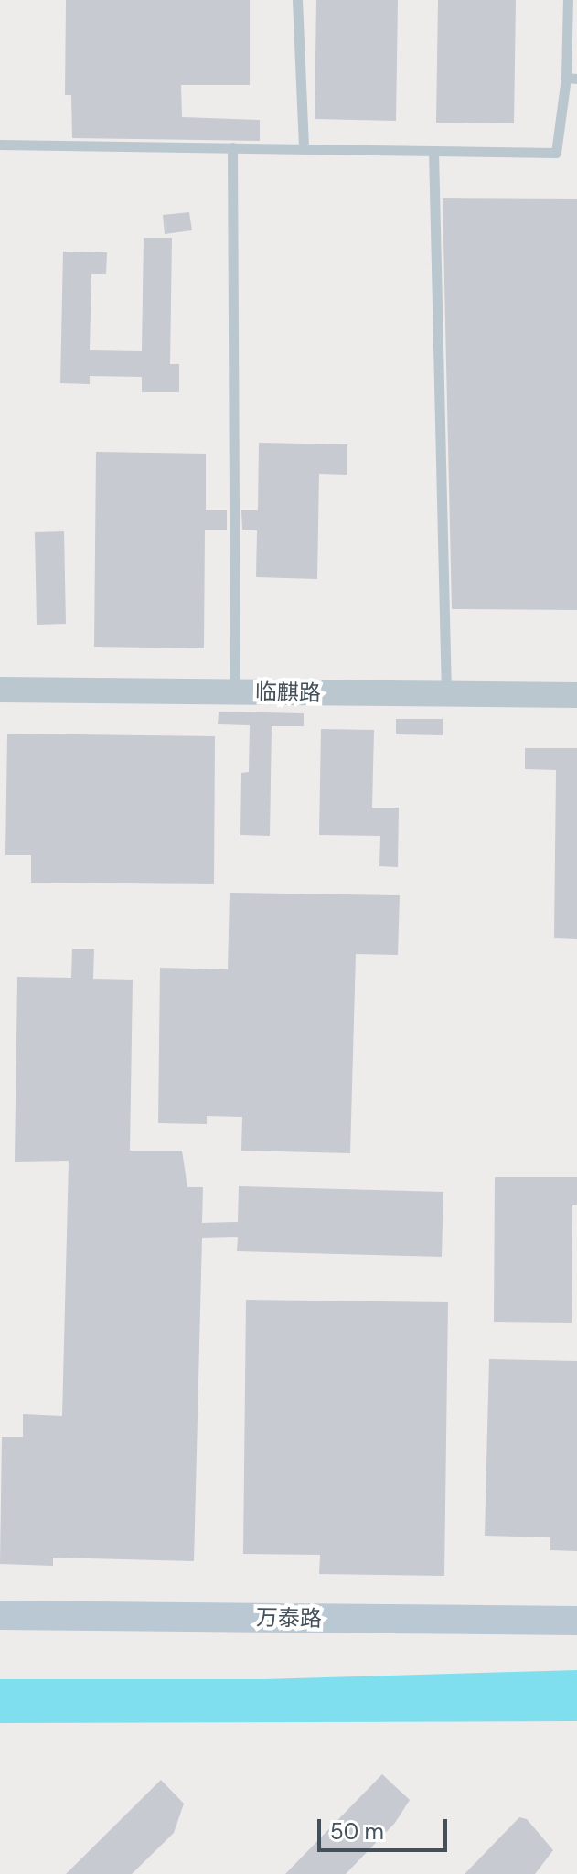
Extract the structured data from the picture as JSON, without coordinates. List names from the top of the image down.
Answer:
{
  "streets": {
    "main road": ["万泰路"],
    "street": ["临麒路"]
  },
  "scale_bar": "50 m"
}
